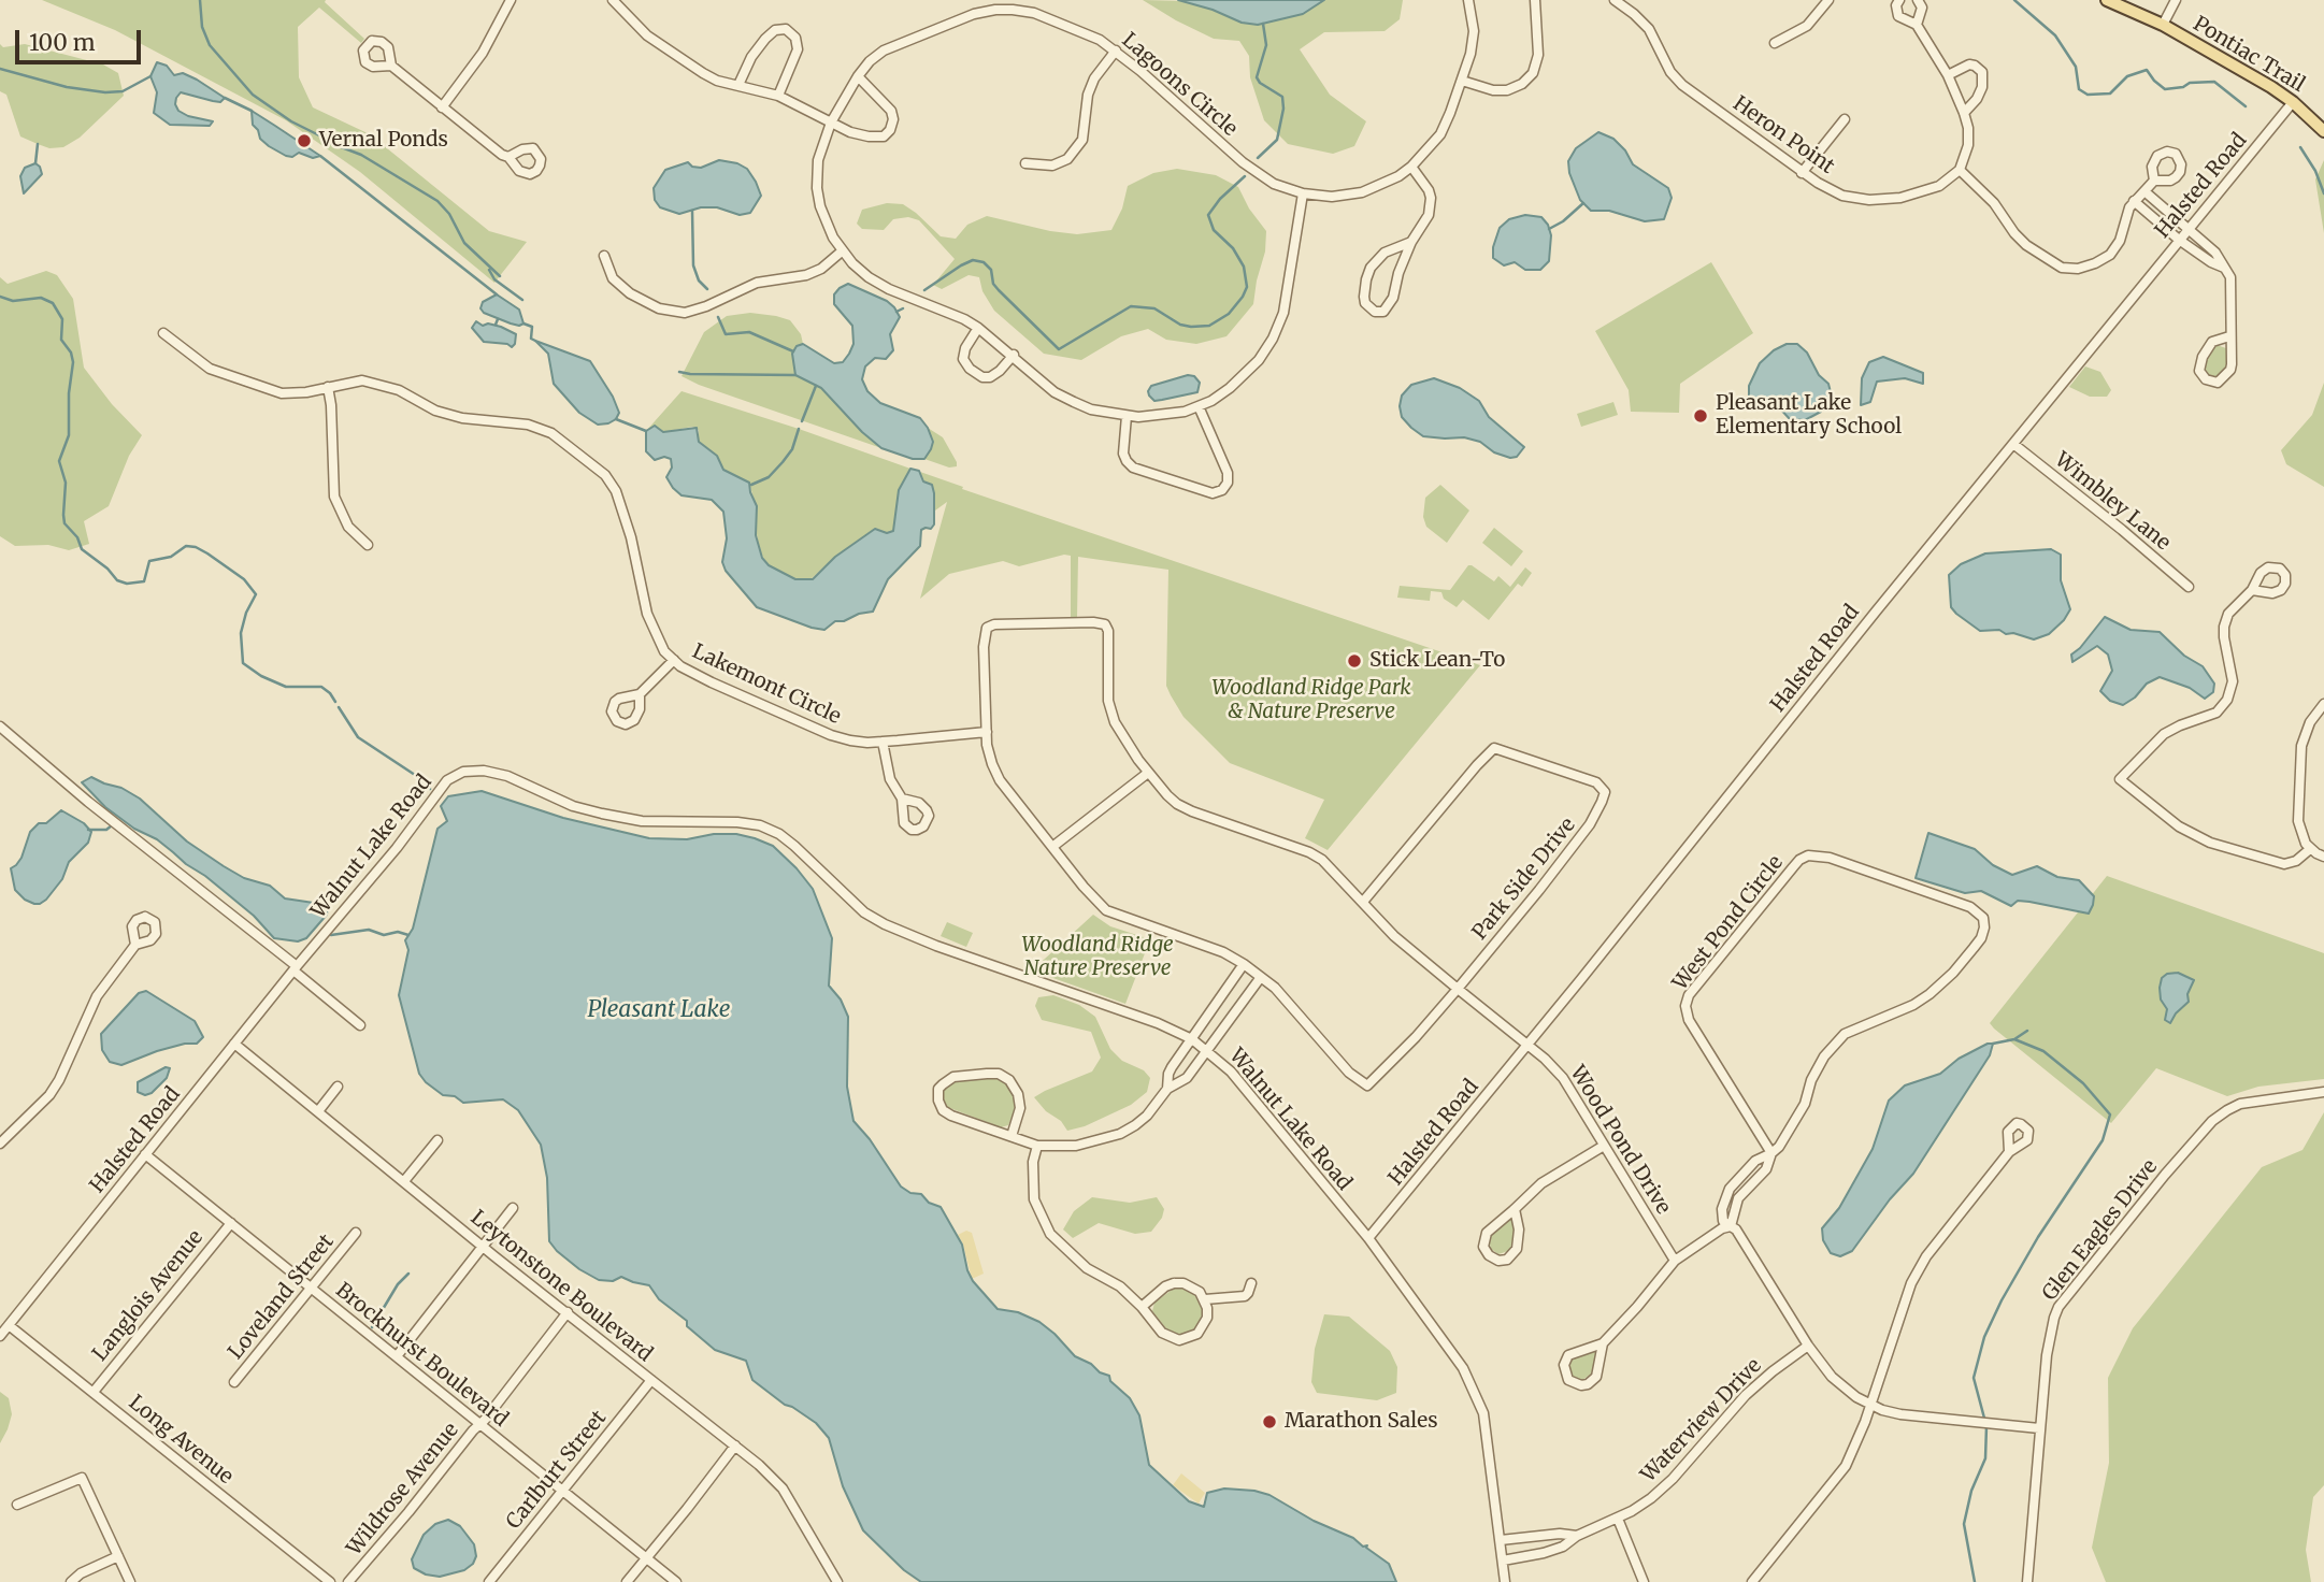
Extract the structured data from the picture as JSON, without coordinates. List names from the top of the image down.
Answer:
{
  "streets": {
    "main road": ["Pontiac Trail"],
    "street": [
      "Lagoons Circle",
      "Heron Point",
      "Halsted Road",
      "Wimbley Lane",
      "Lakemont Circle",
      "Walnut Lake Road",
      "Park Side Drive",
      "West Pond Circle",
      "Wood Pond Drive",
      "Glen Eagles Drive",
      "Leytonstone Boulevard",
      "Langlois Avenue",
      "Loveland Street",
      "Brockhurst Boulevard",
      "Waterview Drive",
      "Long Avenue",
      "Carlburt Street",
      "Wildrose Avenue"
    ]
  },
  "crossings": [
    ["Pontiac Trail", "Halsted Road"],
    ["Halsted Road", "Wimbley Lane"],
    ["Halsted Road", "Walnut Lake Road"],
    ["Halsted Road", "Wood Pond Drive"],
    ["Halsted Road", "Leytonstone Boulevard"],
    ["Halsted Road", "Brockhurst Boulevard"],
    ["Halsted Road", "Long Avenue"],
    ["Lakemont Circle", "Wood Pond Drive"],
    ["Walnut Lake Road", "Waterview Drive"],
    ["Park Side Drive", "Wood Pond Drive"],
    ["Leytonstone Boulevard", "Carlburt Street"],
    ["Leytonstone Boulevard", "Wildrose Avenue"],
    ["Langlois Avenue", "Brockhurst Boulevard"],
    ["Langlois Avenue", "Long Avenue"],
    ["Loveland Street", "Brockhurst Boulevard"],
    ["Brockhurst Boulevard", "Carlburt Street"],
    ["Brockhurst Boulevard", "Wildrose Avenue"]
  ],
  "water": ["Pleasant Lake"],
  "parks": ["Woodland Ridge Park & Nature Preserve", "Woodland Ridge Nature Preserve"],
  "places": [
    "Vernal Ponds",
    "Pleasant Lake Elementary School",
    "Stick Lean-To",
    "Marathon Sales"
  ],
  "scale_bar": "100 m"
}
